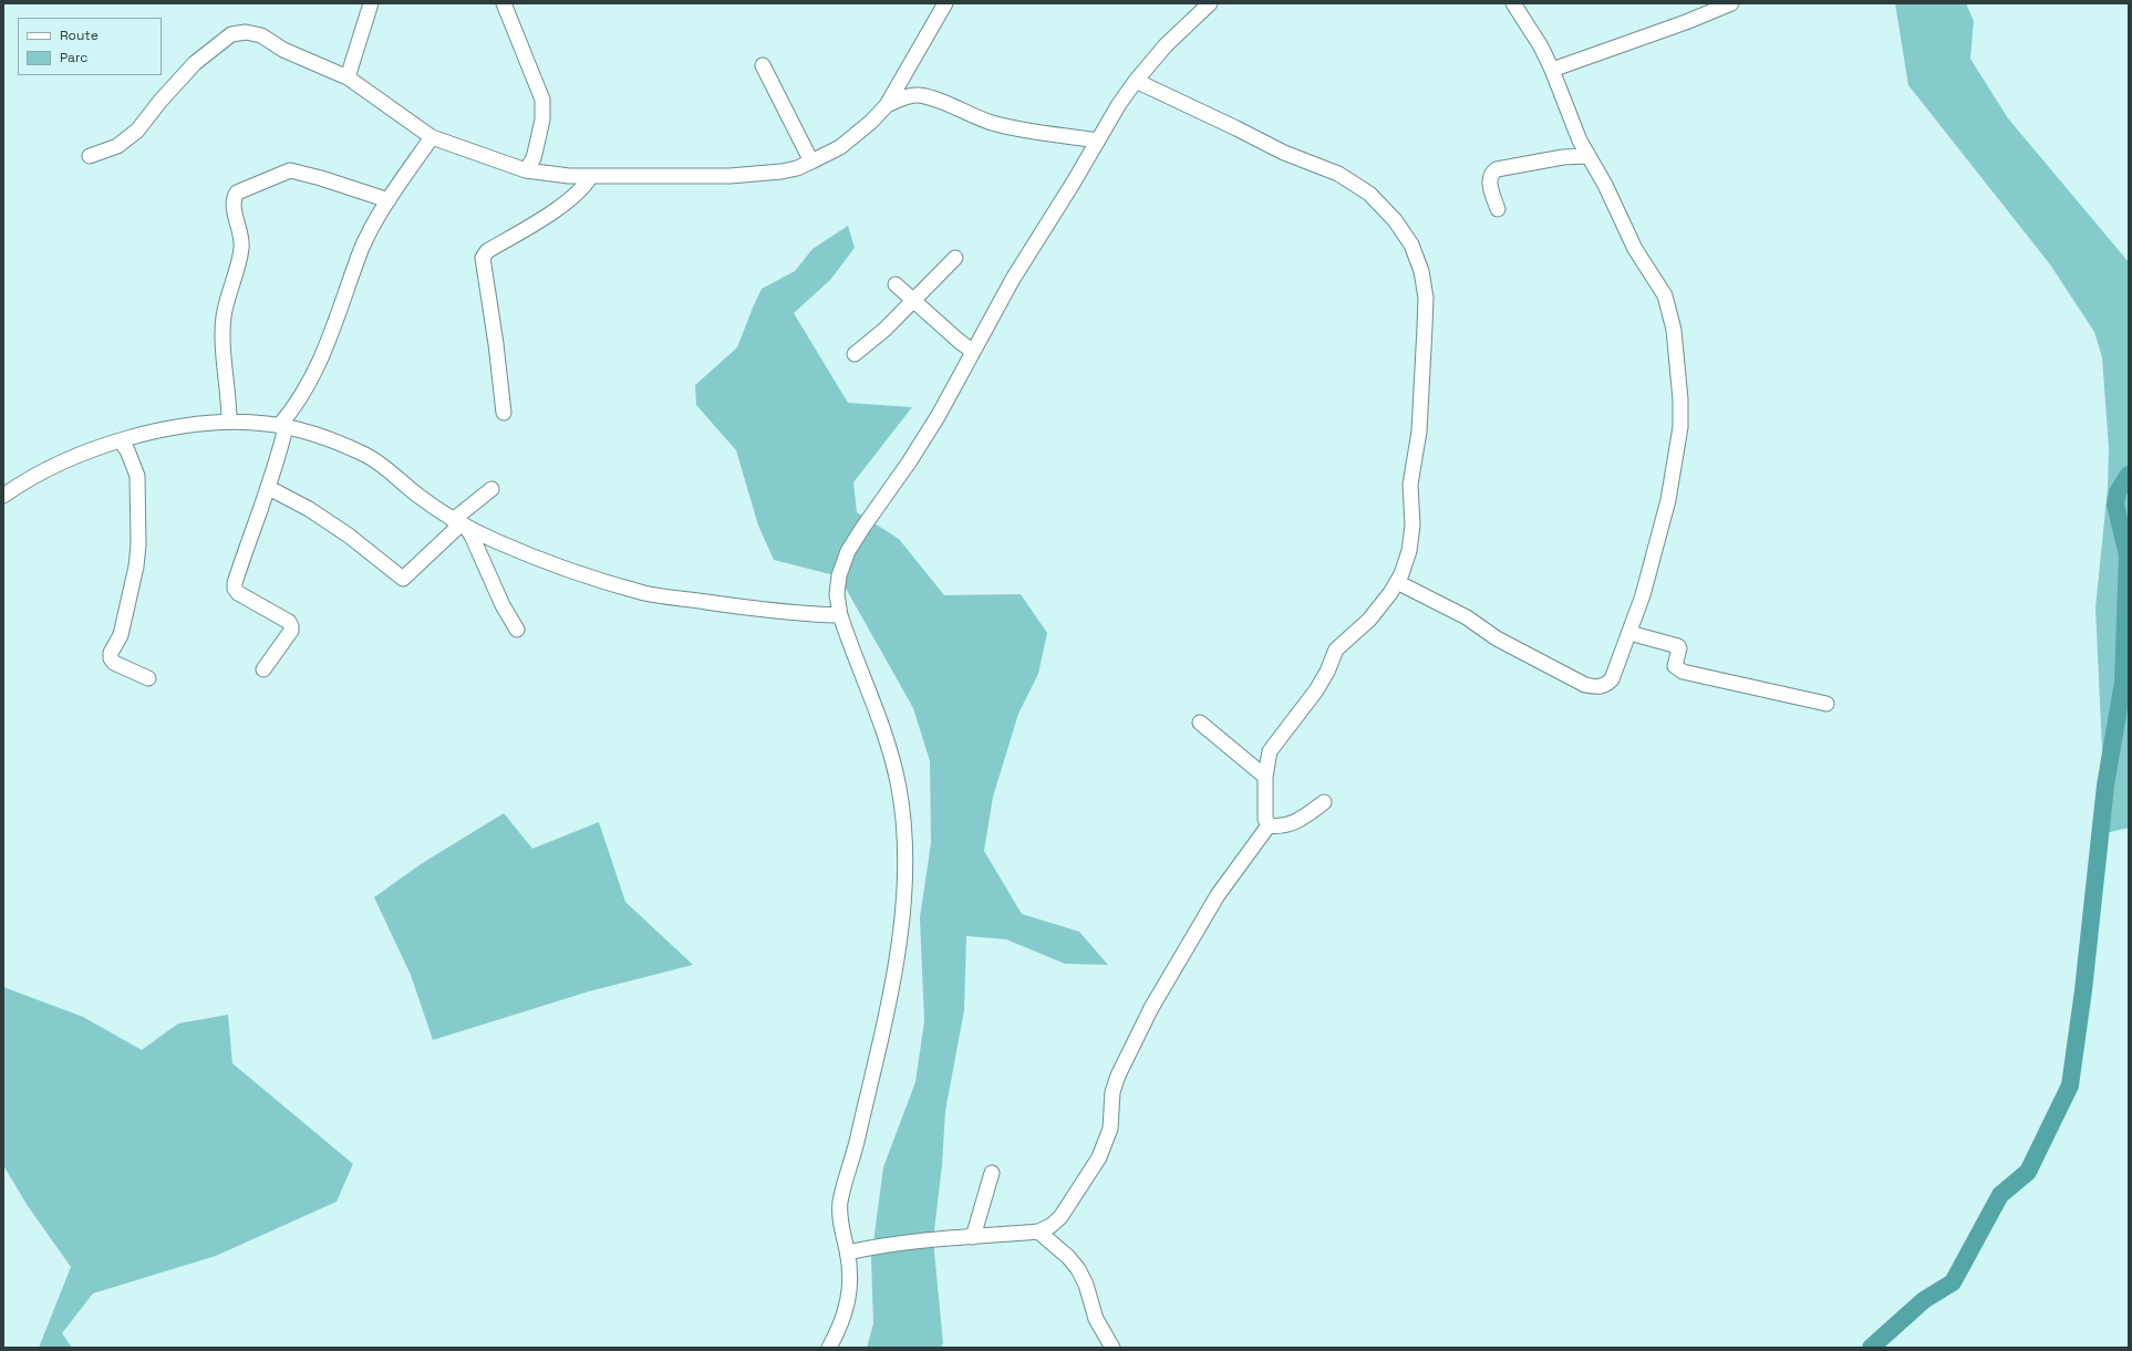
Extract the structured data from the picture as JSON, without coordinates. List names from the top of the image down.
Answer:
{
  "legend": ["Route", "Parc"]
}
